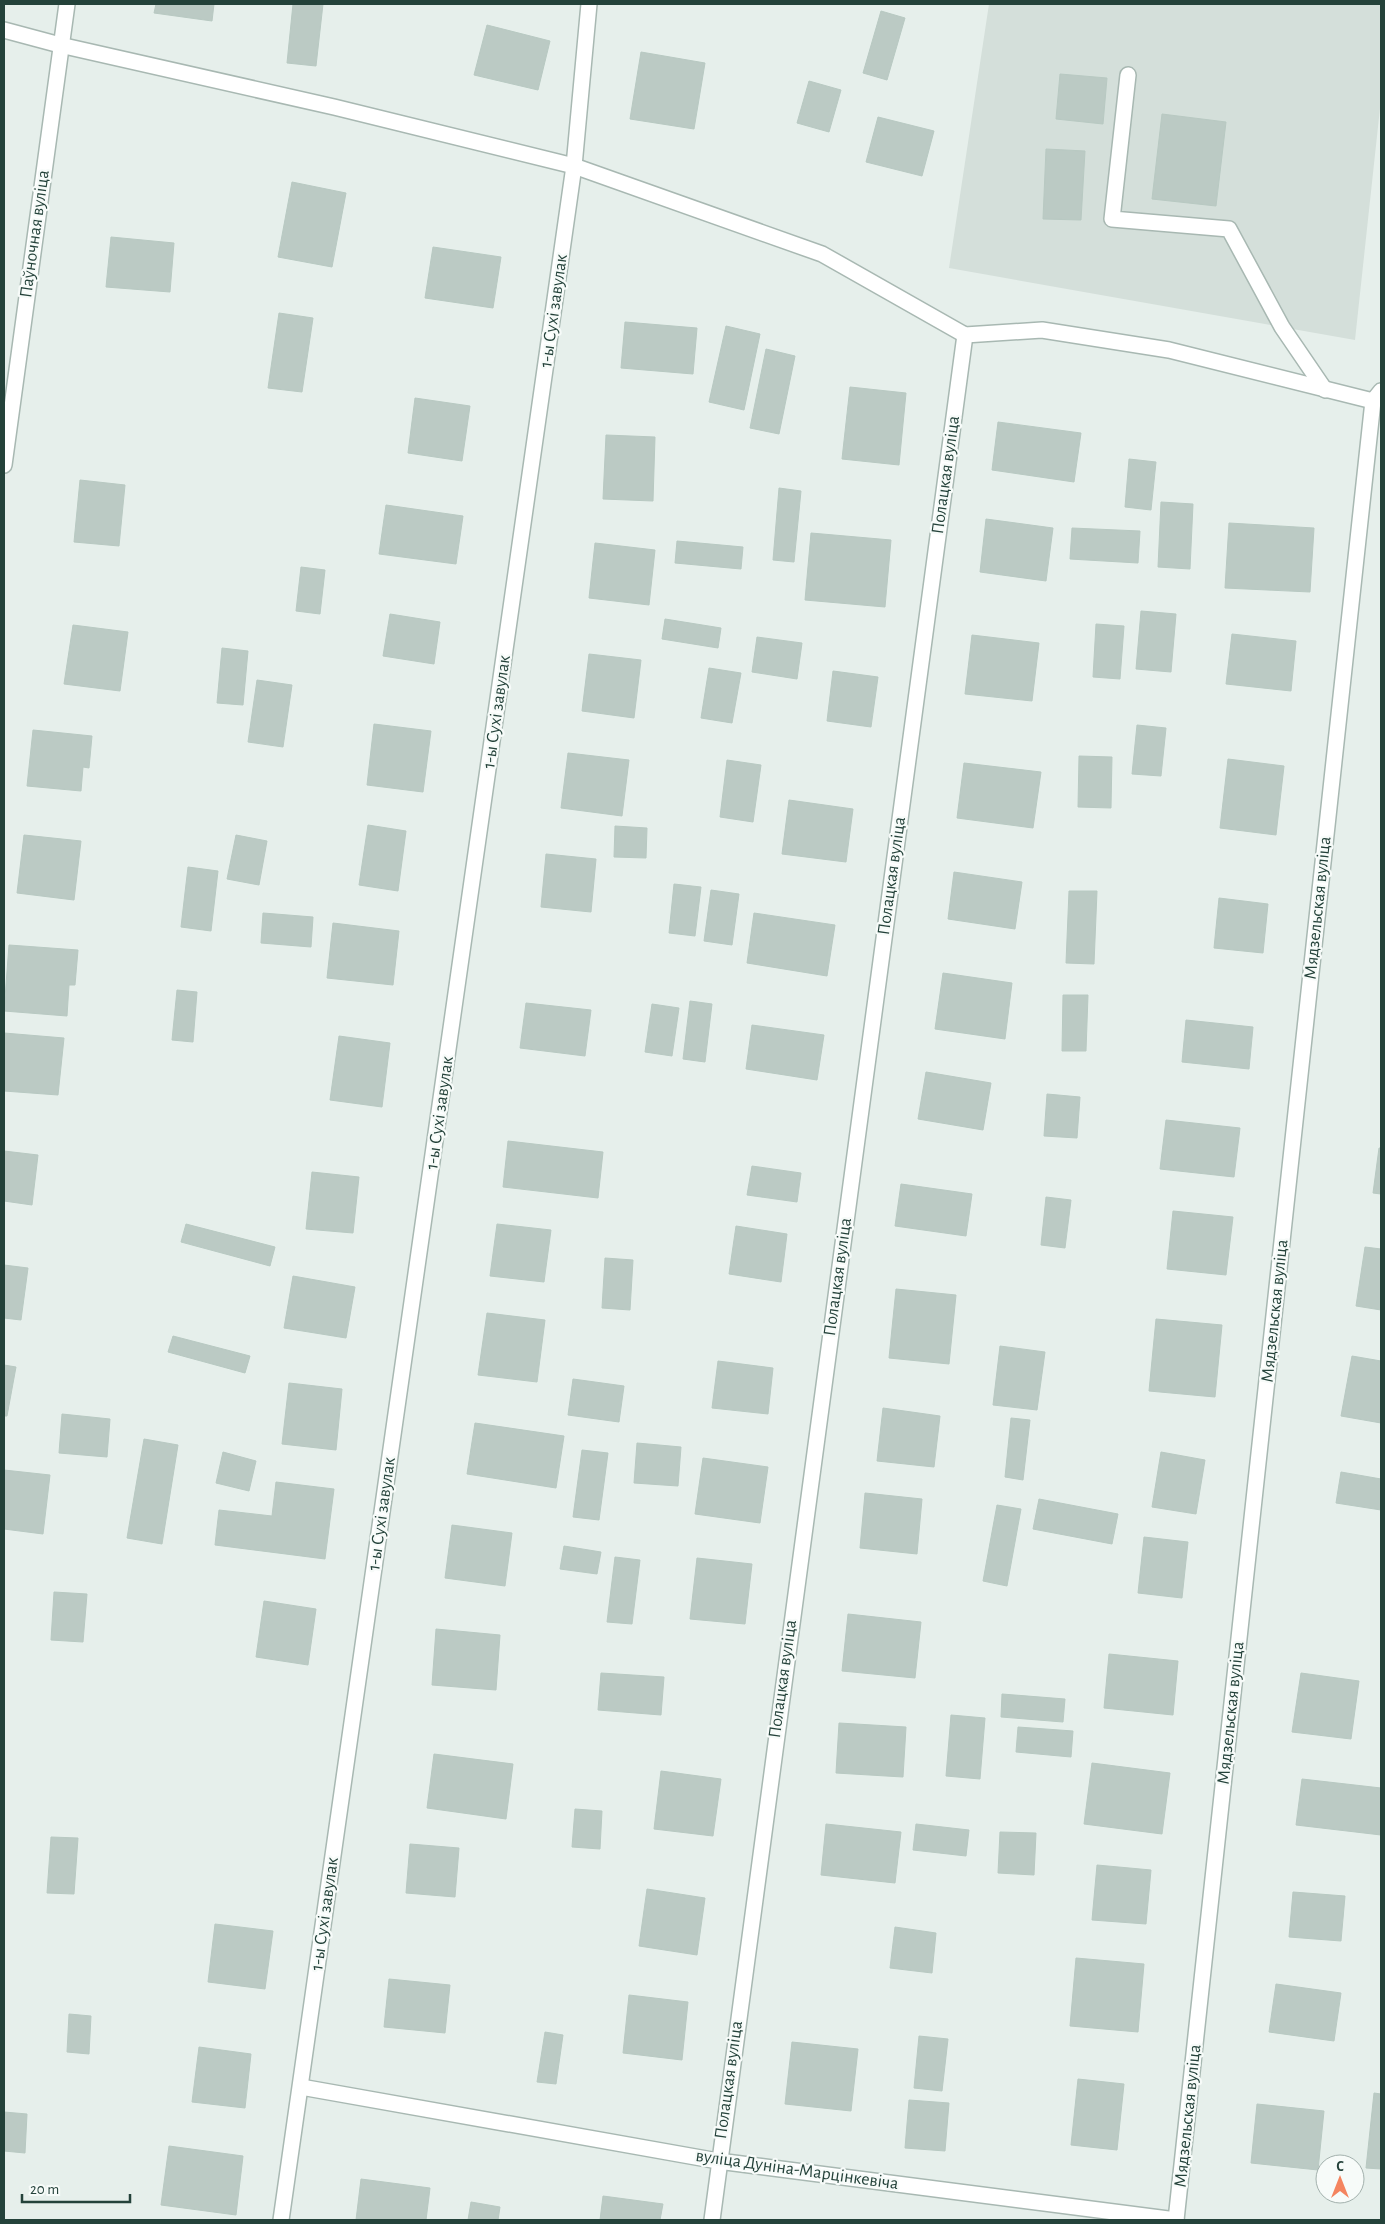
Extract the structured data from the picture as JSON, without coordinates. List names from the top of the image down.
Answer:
{
  "streets": {
    "street": [
      "Паўночная вуліца",
      "1-ы Сухі завулак",
      "Полацкая вуліца",
      "Мядзельская вуліца",
      "вуліца Дуніна-Марцінкевіча"
    ]
  },
  "crossings": [
    ["1-ы Сухі завулак", "вуліца Дуніна-Марцінкевіча"],
    ["Полацкая вуліца", "вуліца Дуніна-Марцінкевіча"],
    ["Мядзельская вуліца", "вуліца Дуніна-Марцінкевіча"]
  ],
  "scale_bar": "20 m",
  "north": "top"
}
